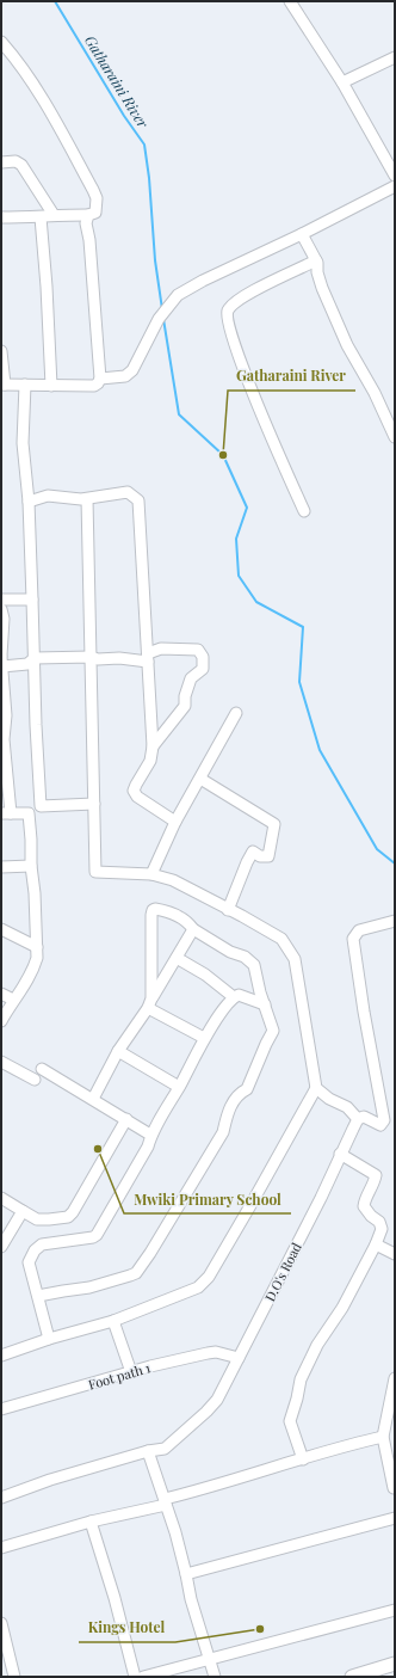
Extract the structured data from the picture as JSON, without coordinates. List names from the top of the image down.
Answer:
{
  "streets": {
    "street": ["D.O's Road", "Foot path 1"]
  },
  "crossings": [
    ["D.O's Road", "Foot path 1"]
  ],
  "water": ["Gatharaini River"],
  "places": ["Gatharaini River", "Mwiki Primary School", "Kings Hotel"]
}
